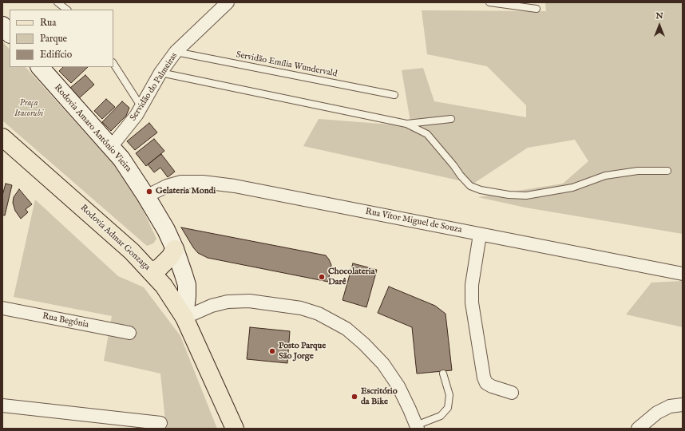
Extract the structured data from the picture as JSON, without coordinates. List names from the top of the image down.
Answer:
{
  "streets": {
    "main road": ["Rodovia Amaro Antônio Vieira", "Rodovia Admar Gonzaga"],
    "street": ["Servidão do Palmeiras", "Rua Vítor Miguel de Souza", "Rua Begônia"],
    "lane": ["Servidão Emília Wundervald"]
  },
  "crossings": [
    ["Servidão Emília Wundervald", "Servidão do Palmeiras"],
    ["Servidão do Palmeiras", "Rodovia Amaro Antônio Vieira"],
    ["Rodovia Amaro Antônio Vieira", "Rua Vítor Miguel de Souza"],
    ["Rodovia Amaro Antônio Vieira", "Rodovia Admar Gonzaga"]
  ],
  "parks": ["Praça Itacorubi"],
  "places": [
    "Gelateria Mondi",
    "Chocolateria Darê",
    "Posto Parque São Jorge",
    "Escritório da Bike"
  ],
  "legend": ["Rua", "Parque", "Edifício"],
  "north": "top"
}
